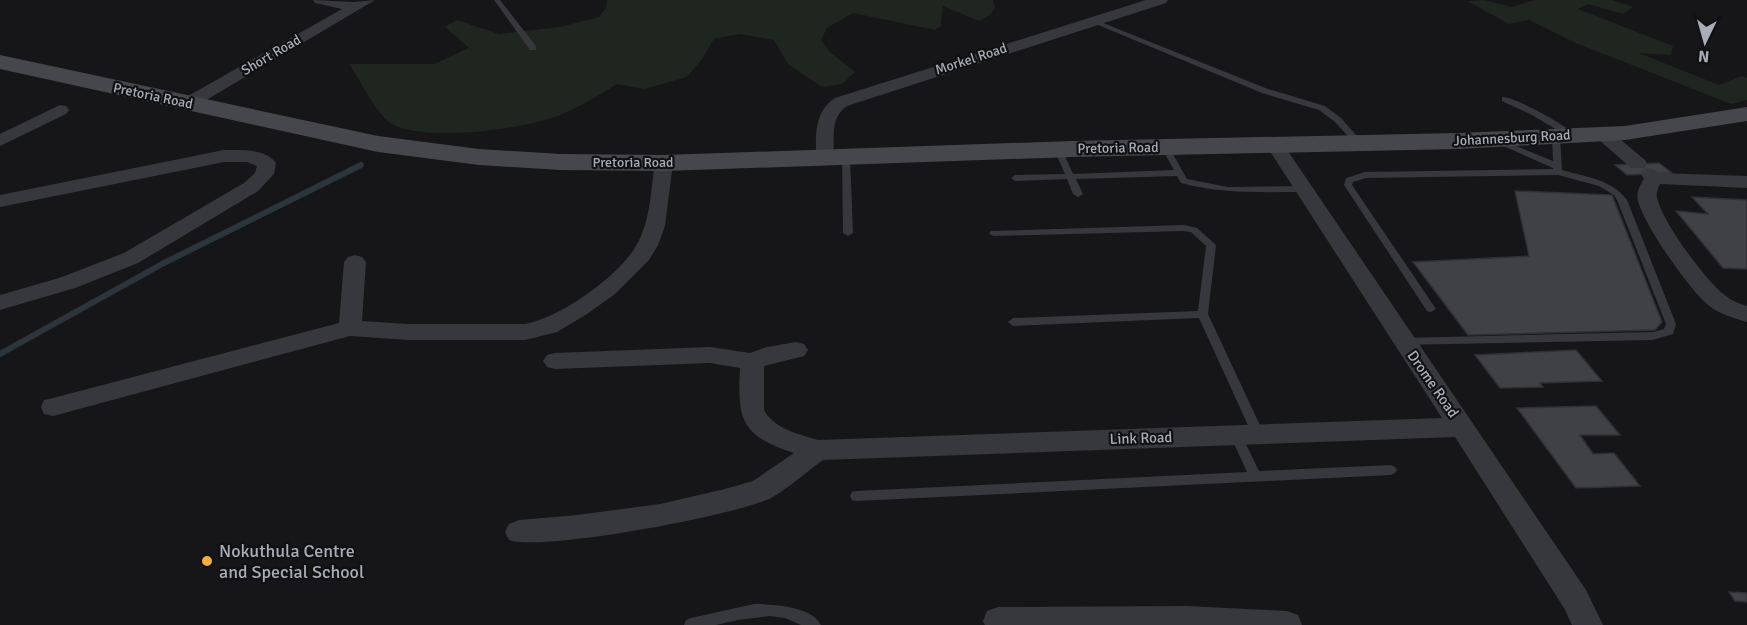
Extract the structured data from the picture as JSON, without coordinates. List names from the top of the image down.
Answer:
{
  "streets": {
    "main road": ["Pretoria Road", "Johannesburg Road"],
    "street": [
      "Short Road",
      "Morkel Road",
      "Drome Road",
      "Link Road"
    ]
  },
  "crossings": [
    ["Short Road", "Pretoria Road"],
    ["Morkel Road", "Pretoria Road"],
    ["Pretoria Road", "Johannesburg Road"],
    ["Pretoria Road", "Drome Road"],
    ["Johannesburg Road", "Drome Road"],
    ["Drome Road", "Link Road"]
  ],
  "places": ["Nokuthula Centre and Special School"],
  "north": "bottom"
}
